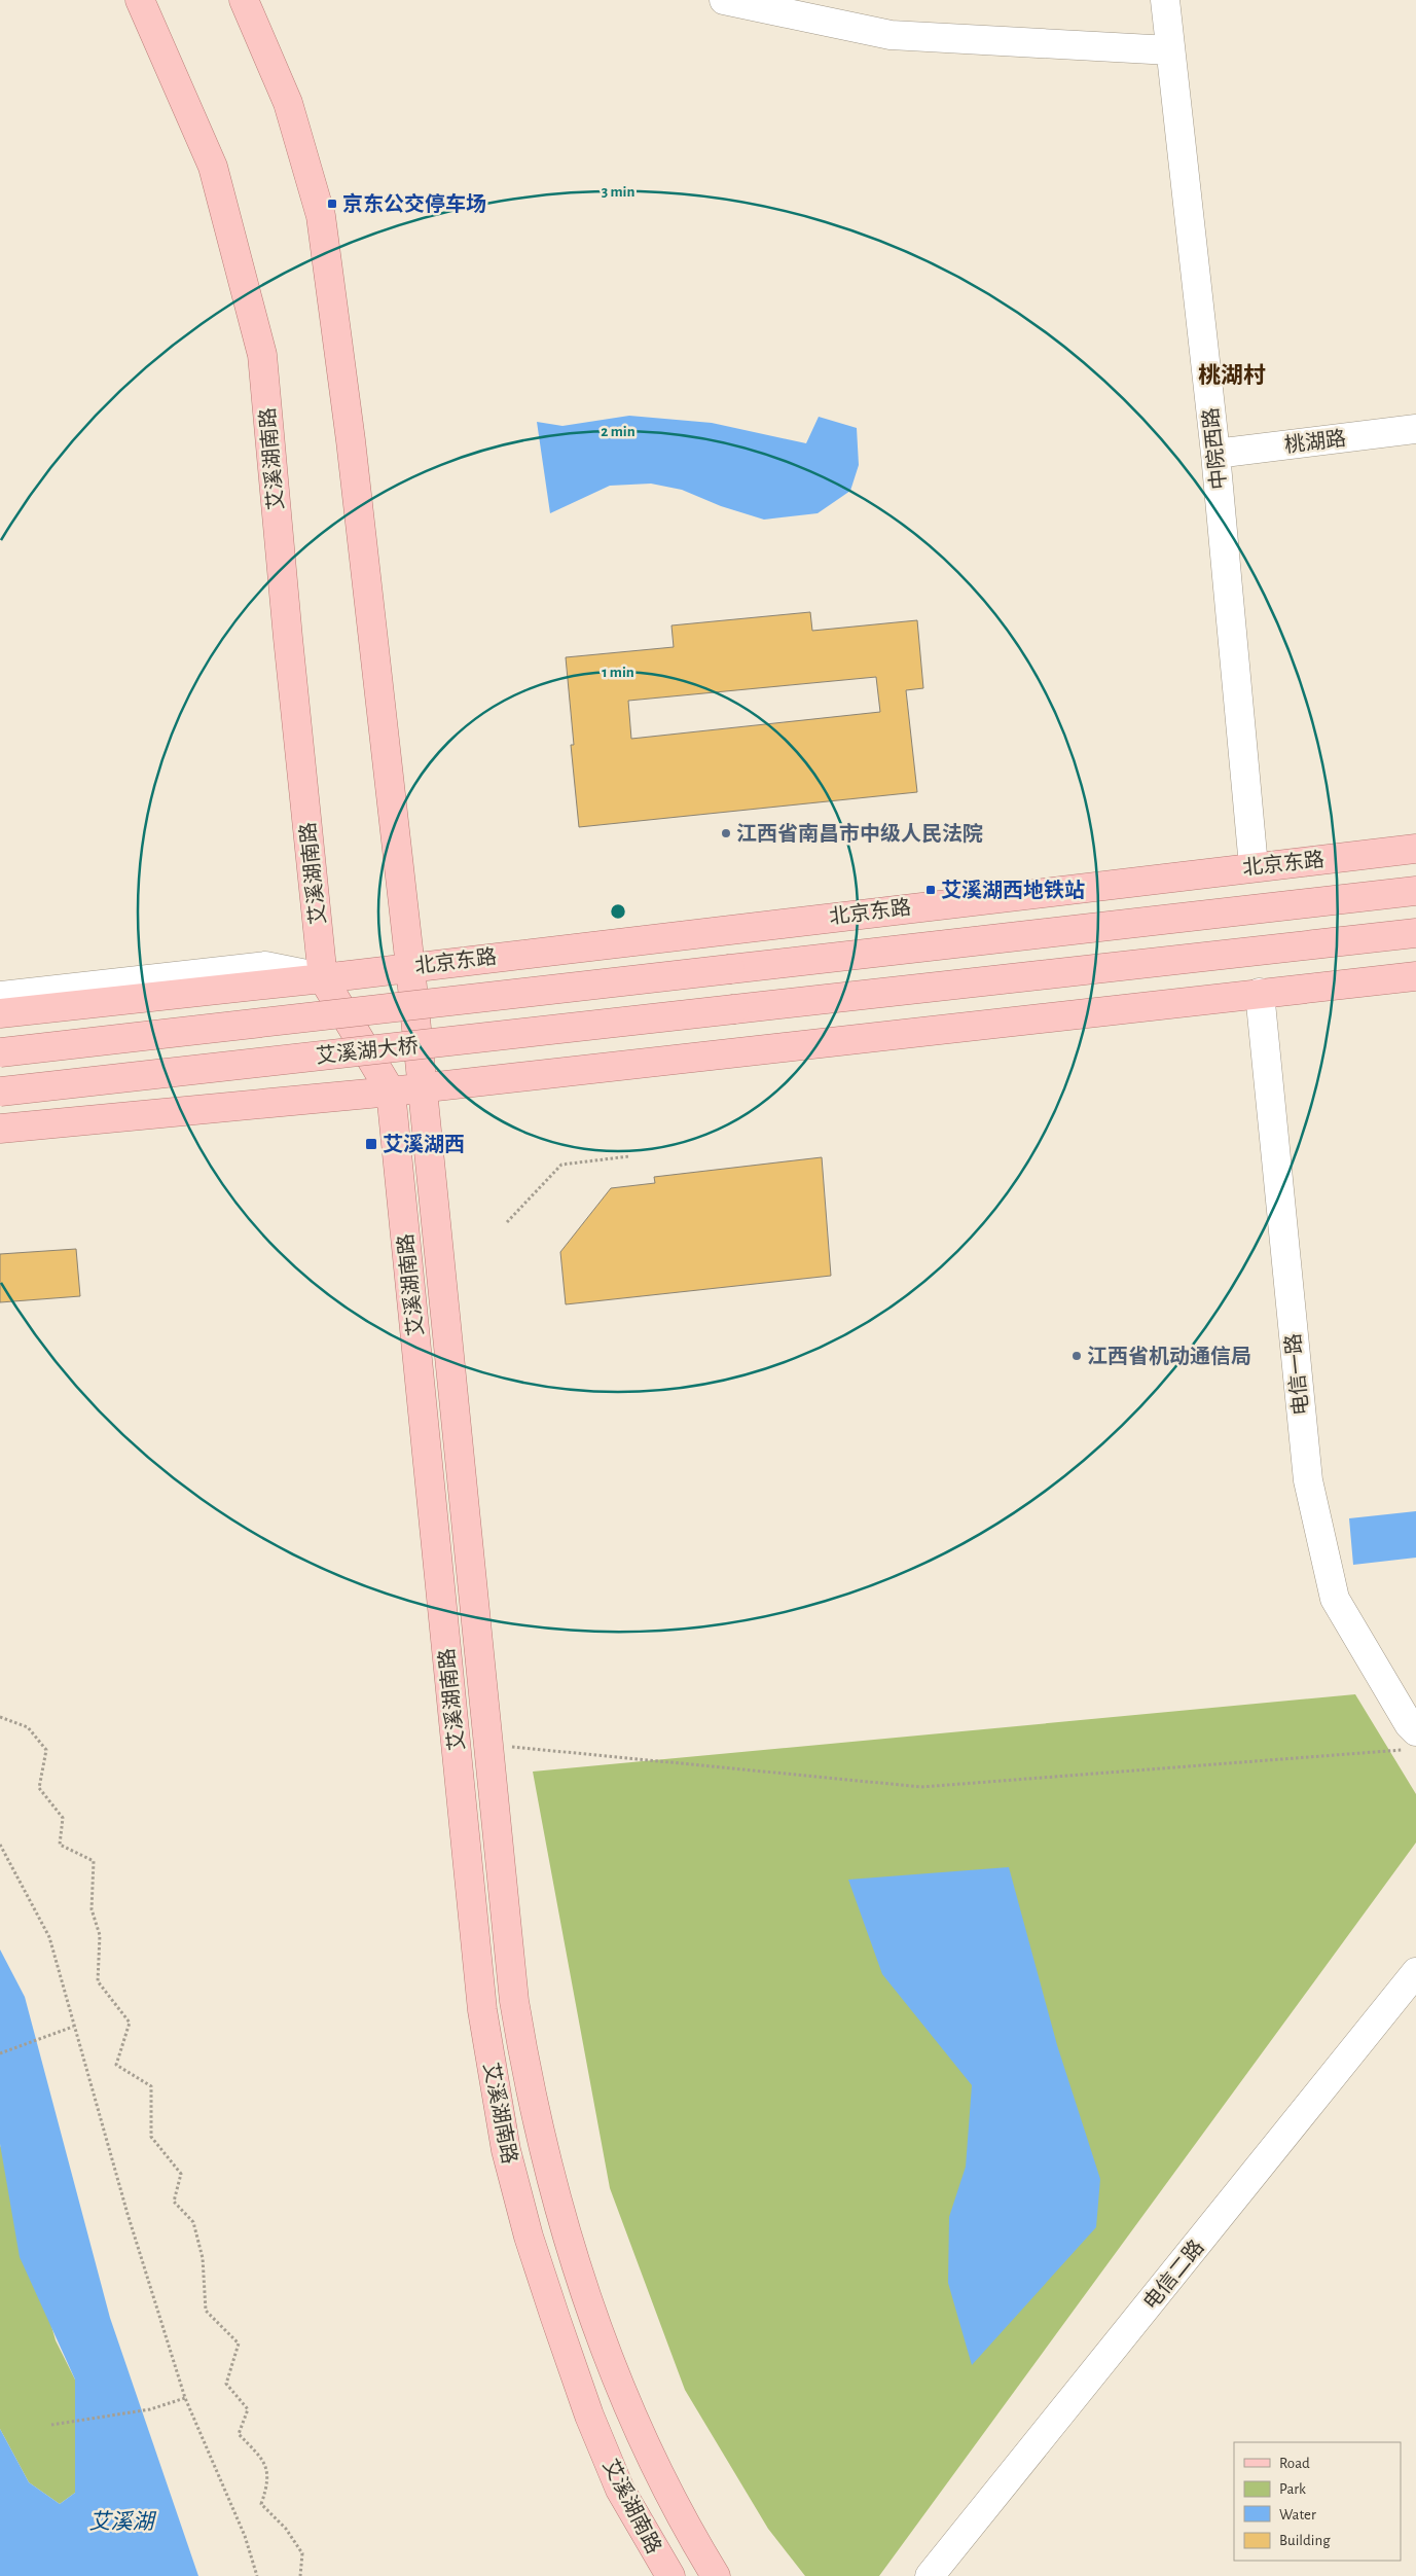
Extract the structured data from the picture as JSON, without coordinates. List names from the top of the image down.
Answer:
{
  "streets": {
    "main road": ["艾溪湖南路", "北京东路", "艾溪湖大桥"],
    "street": [
      "桃湖路",
      "中院西路",
      "电信一路",
      "电信二路"
    ]
  },
  "crossings": [
    ["桃湖路", "中院西路"],
    ["中院西路", "北京东路"],
    ["艾溪湖南路", "北京东路"],
    ["北京东路", "艾溪湖大桥"]
  ],
  "districts": ["桃湖村"],
  "water": ["艾溪湖"],
  "places": {
    "transit": ["京东公交停车场", "艾溪湖西地铁站", "艾溪湖西"],
    "other": ["江西省南昌市中级人民法院", "江西省机动通信局"]
  },
  "legend": [
    "Road",
    "Park",
    "Water",
    "Building"
  ],
  "rings": ["3 min", "2 min", "1 min"]
}
